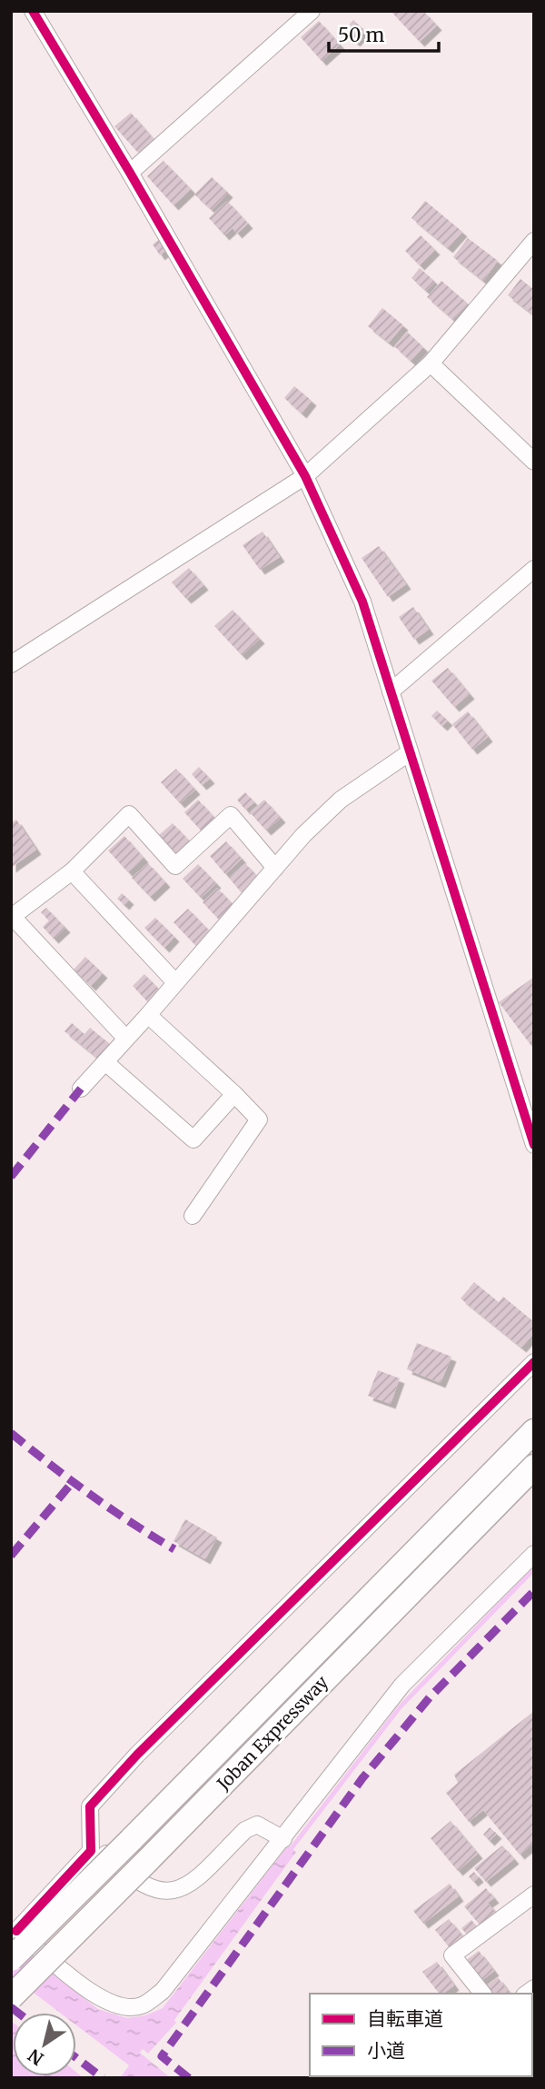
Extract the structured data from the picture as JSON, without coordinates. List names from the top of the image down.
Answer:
{
  "streets": {
    "highway": ["Joban Expressway"]
  },
  "legend": ["自転車道", "小道"],
  "scale_bar": "50 m",
  "north": "bottom left"
}
